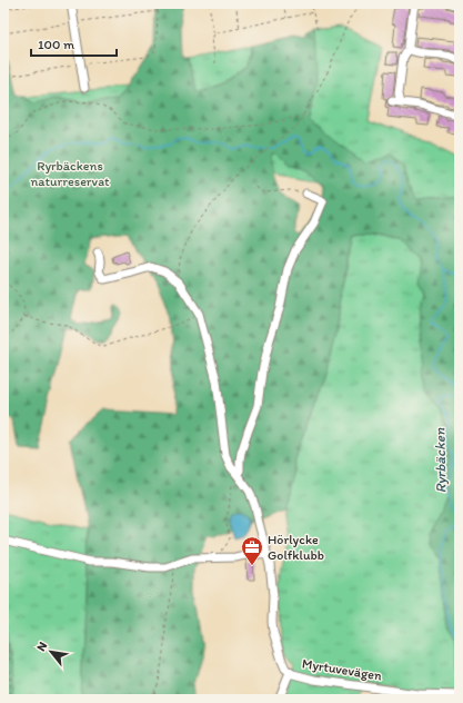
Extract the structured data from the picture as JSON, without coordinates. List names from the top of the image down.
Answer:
{
  "streets": {
    "street": ["Myrtuvevägen"]
  },
  "water": ["Ryrbäcken"],
  "parks": ["Ryrbäckens naturreservat"],
  "places": {
    "office": ["Hörlycke Golfklubb"]
  },
  "scale_bar": "100 m",
  "north": "top left"
}
